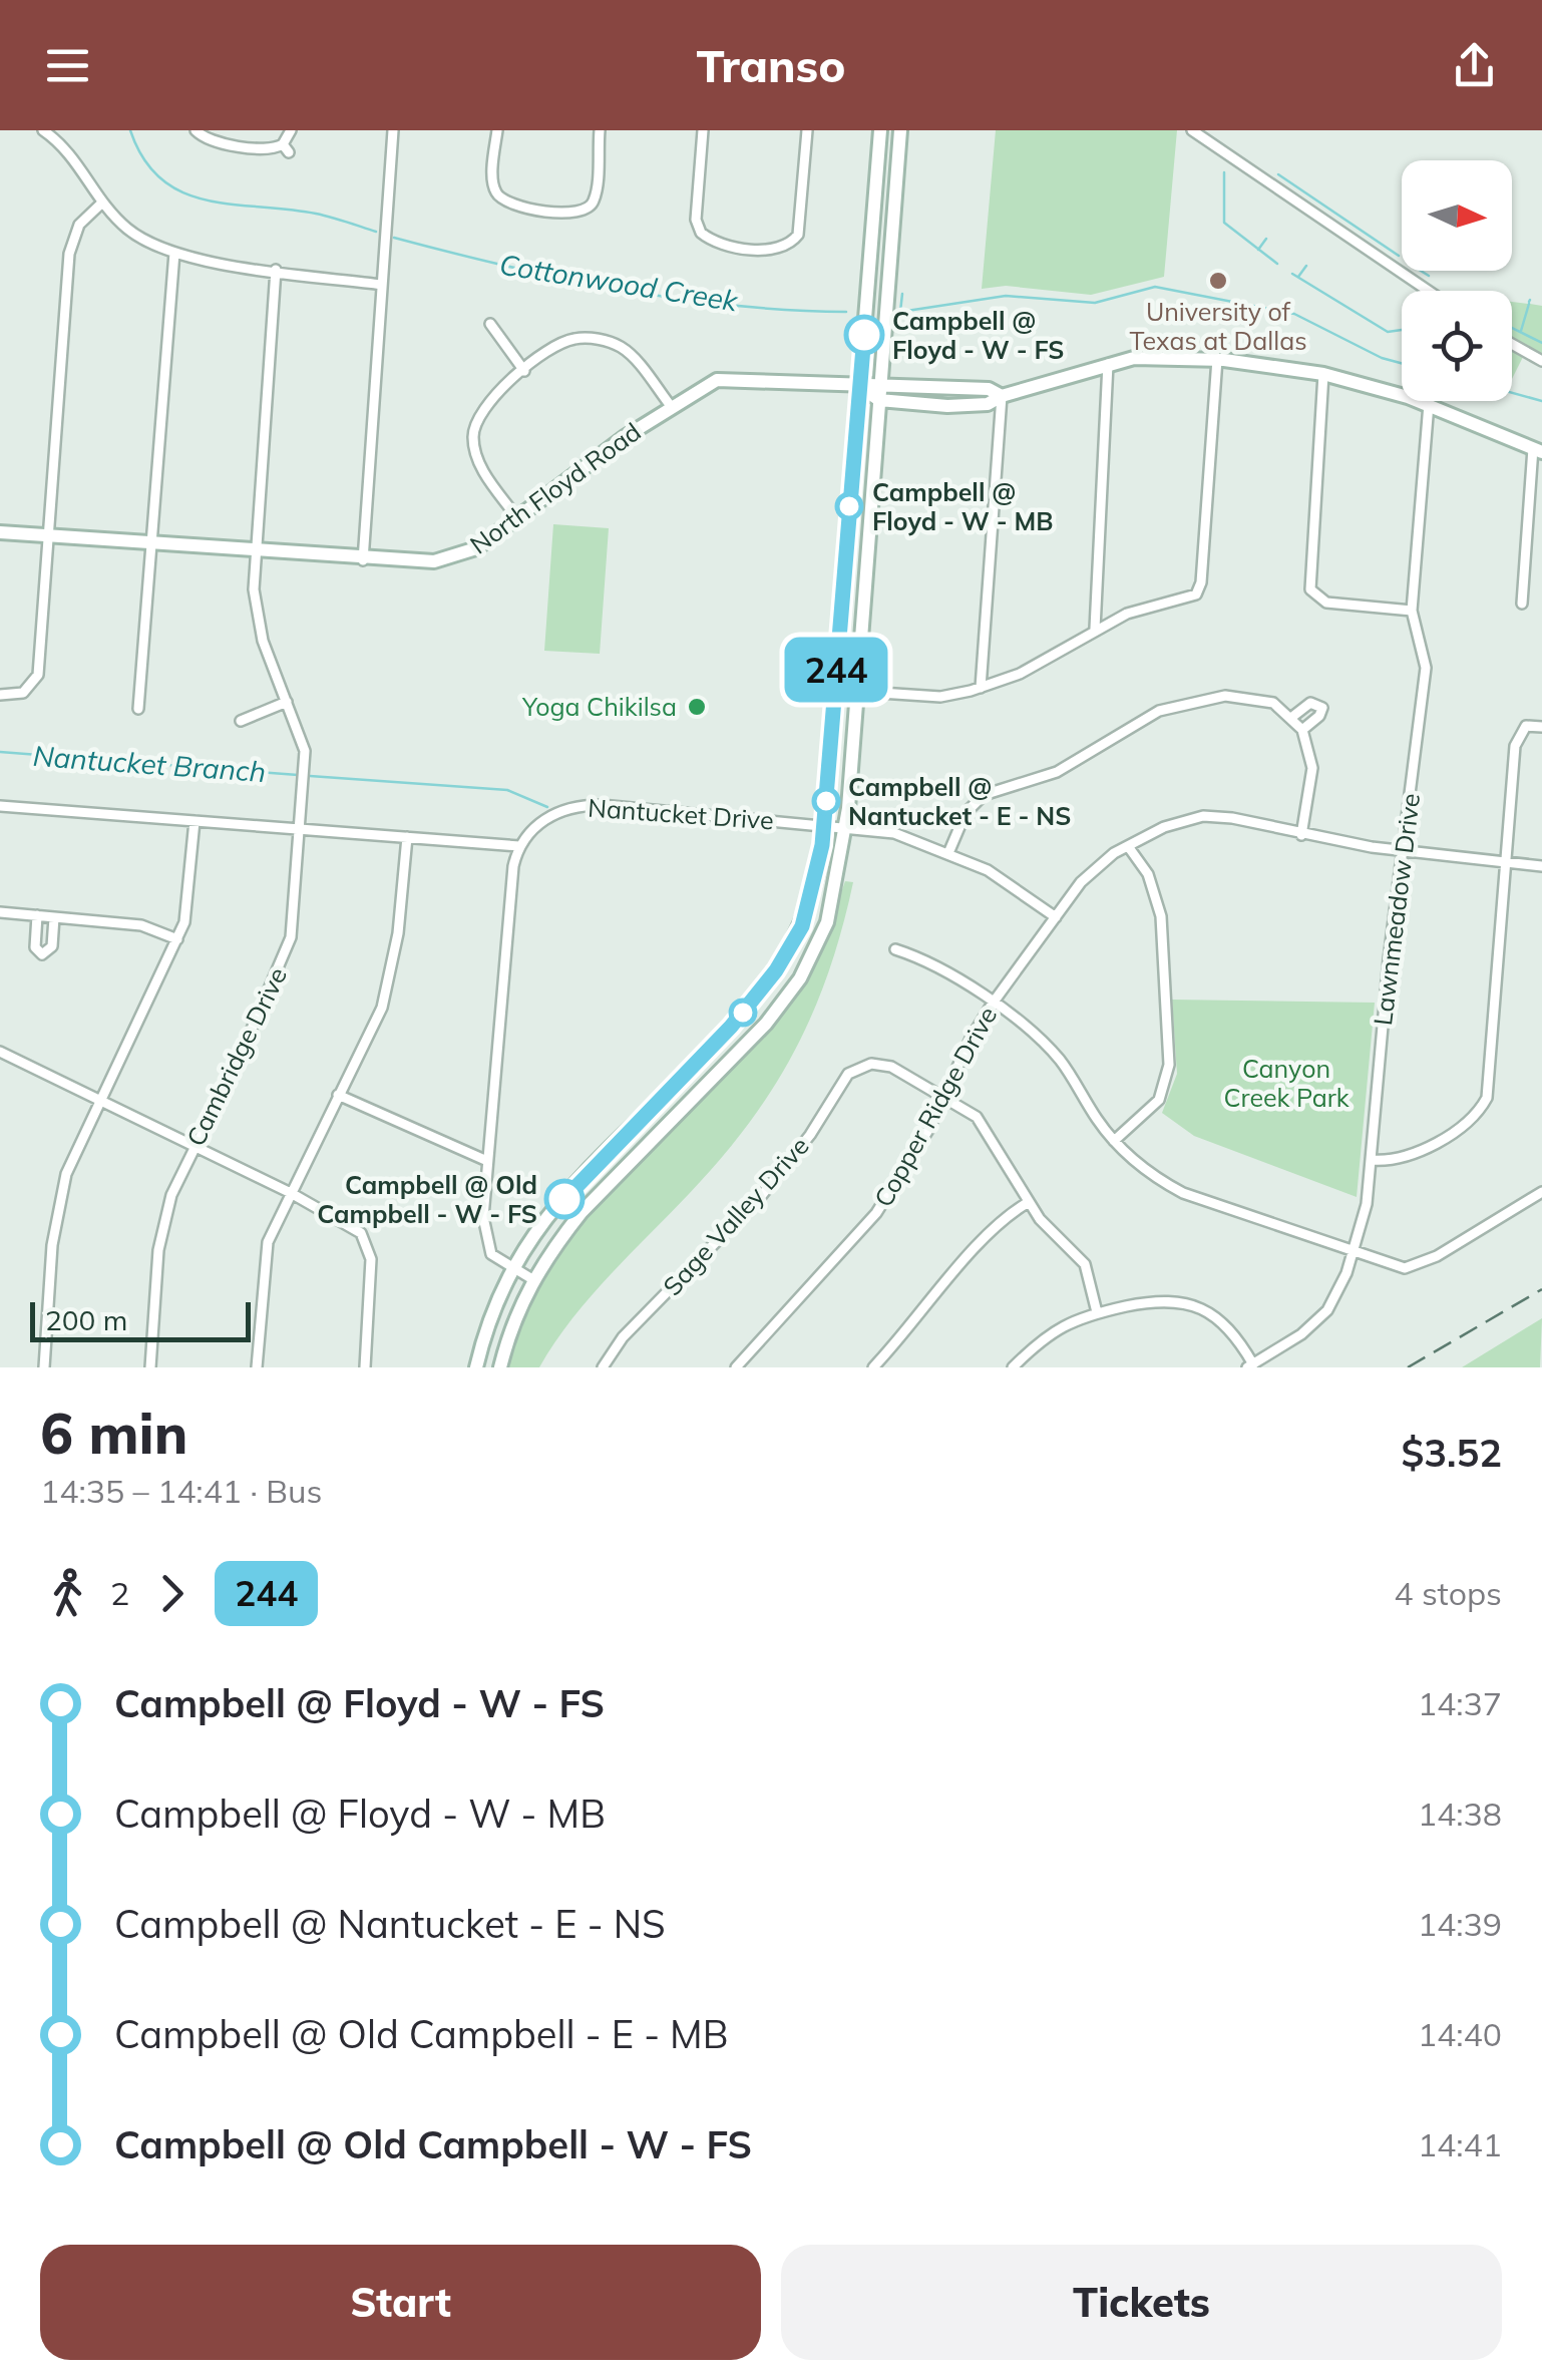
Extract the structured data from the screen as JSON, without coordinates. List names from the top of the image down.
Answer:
{
  "streets": {
    "main road": ["North Floyd Road"],
    "street": [
      "Nantucket Drive",
      "Lawnmeadow Drive",
      "Cambridge Drive",
      "Copper Ridge Drive",
      "Sage Valley Drive"
    ]
  },
  "crossings": [
    ["North Floyd Road", "Lawnmeadow Drive"],
    ["North Floyd Road", "Cambridge Drive"],
    ["Nantucket Drive", "Copper Ridge Drive"],
    ["Lawnmeadow Drive", "Copper Ridge Drive"],
    ["Copper Ridge Drive", "Sage Valley Drive"]
  ],
  "water": ["Cottonwood Creek", "Nantucket Branch"],
  "parks": ["Canyon Creek Park"],
  "places": [
    "University of Texas at Dallas",
    "Campbell @ Floyd - W - FS",
    "Campbell @ Floyd - W - MB",
    "Yoga Chikilsa",
    "Campbell @ Nantucket - E - NS",
    "Campbell @ Old Campbell - W - FS"
  ],
  "lines": ["bus line 244"],
  "scale_bar": "200 m",
  "north": "right",
  "page": {
    "header": "Transo",
    "on_map": "244",
    "scale": "200 m",
    "heading": ["6 min", "14:35 – 14:41 · Bus", "$3.52"],
    "legs": ["2", "244", "4 stops"],
    "list": [
      {
        "name": "Campbell @ Floyd - W - FS",
        "value": "14:37"
      },
      {
        "name": "Campbell @ Floyd - W - MB",
        "value": "14:38"
      },
      {
        "name": "Campbell @ Nantucket - E - NS",
        "value": "14:39"
      },
      {
        "name": "Campbell @ Old Campbell - E - MB",
        "value": "14:40"
      },
      {
        "name": "Campbell @ Old Campbell - W - FS",
        "value": "14:41"
      }
    ],
    "buttons": ["Start", "Tickets"]
  }
}
